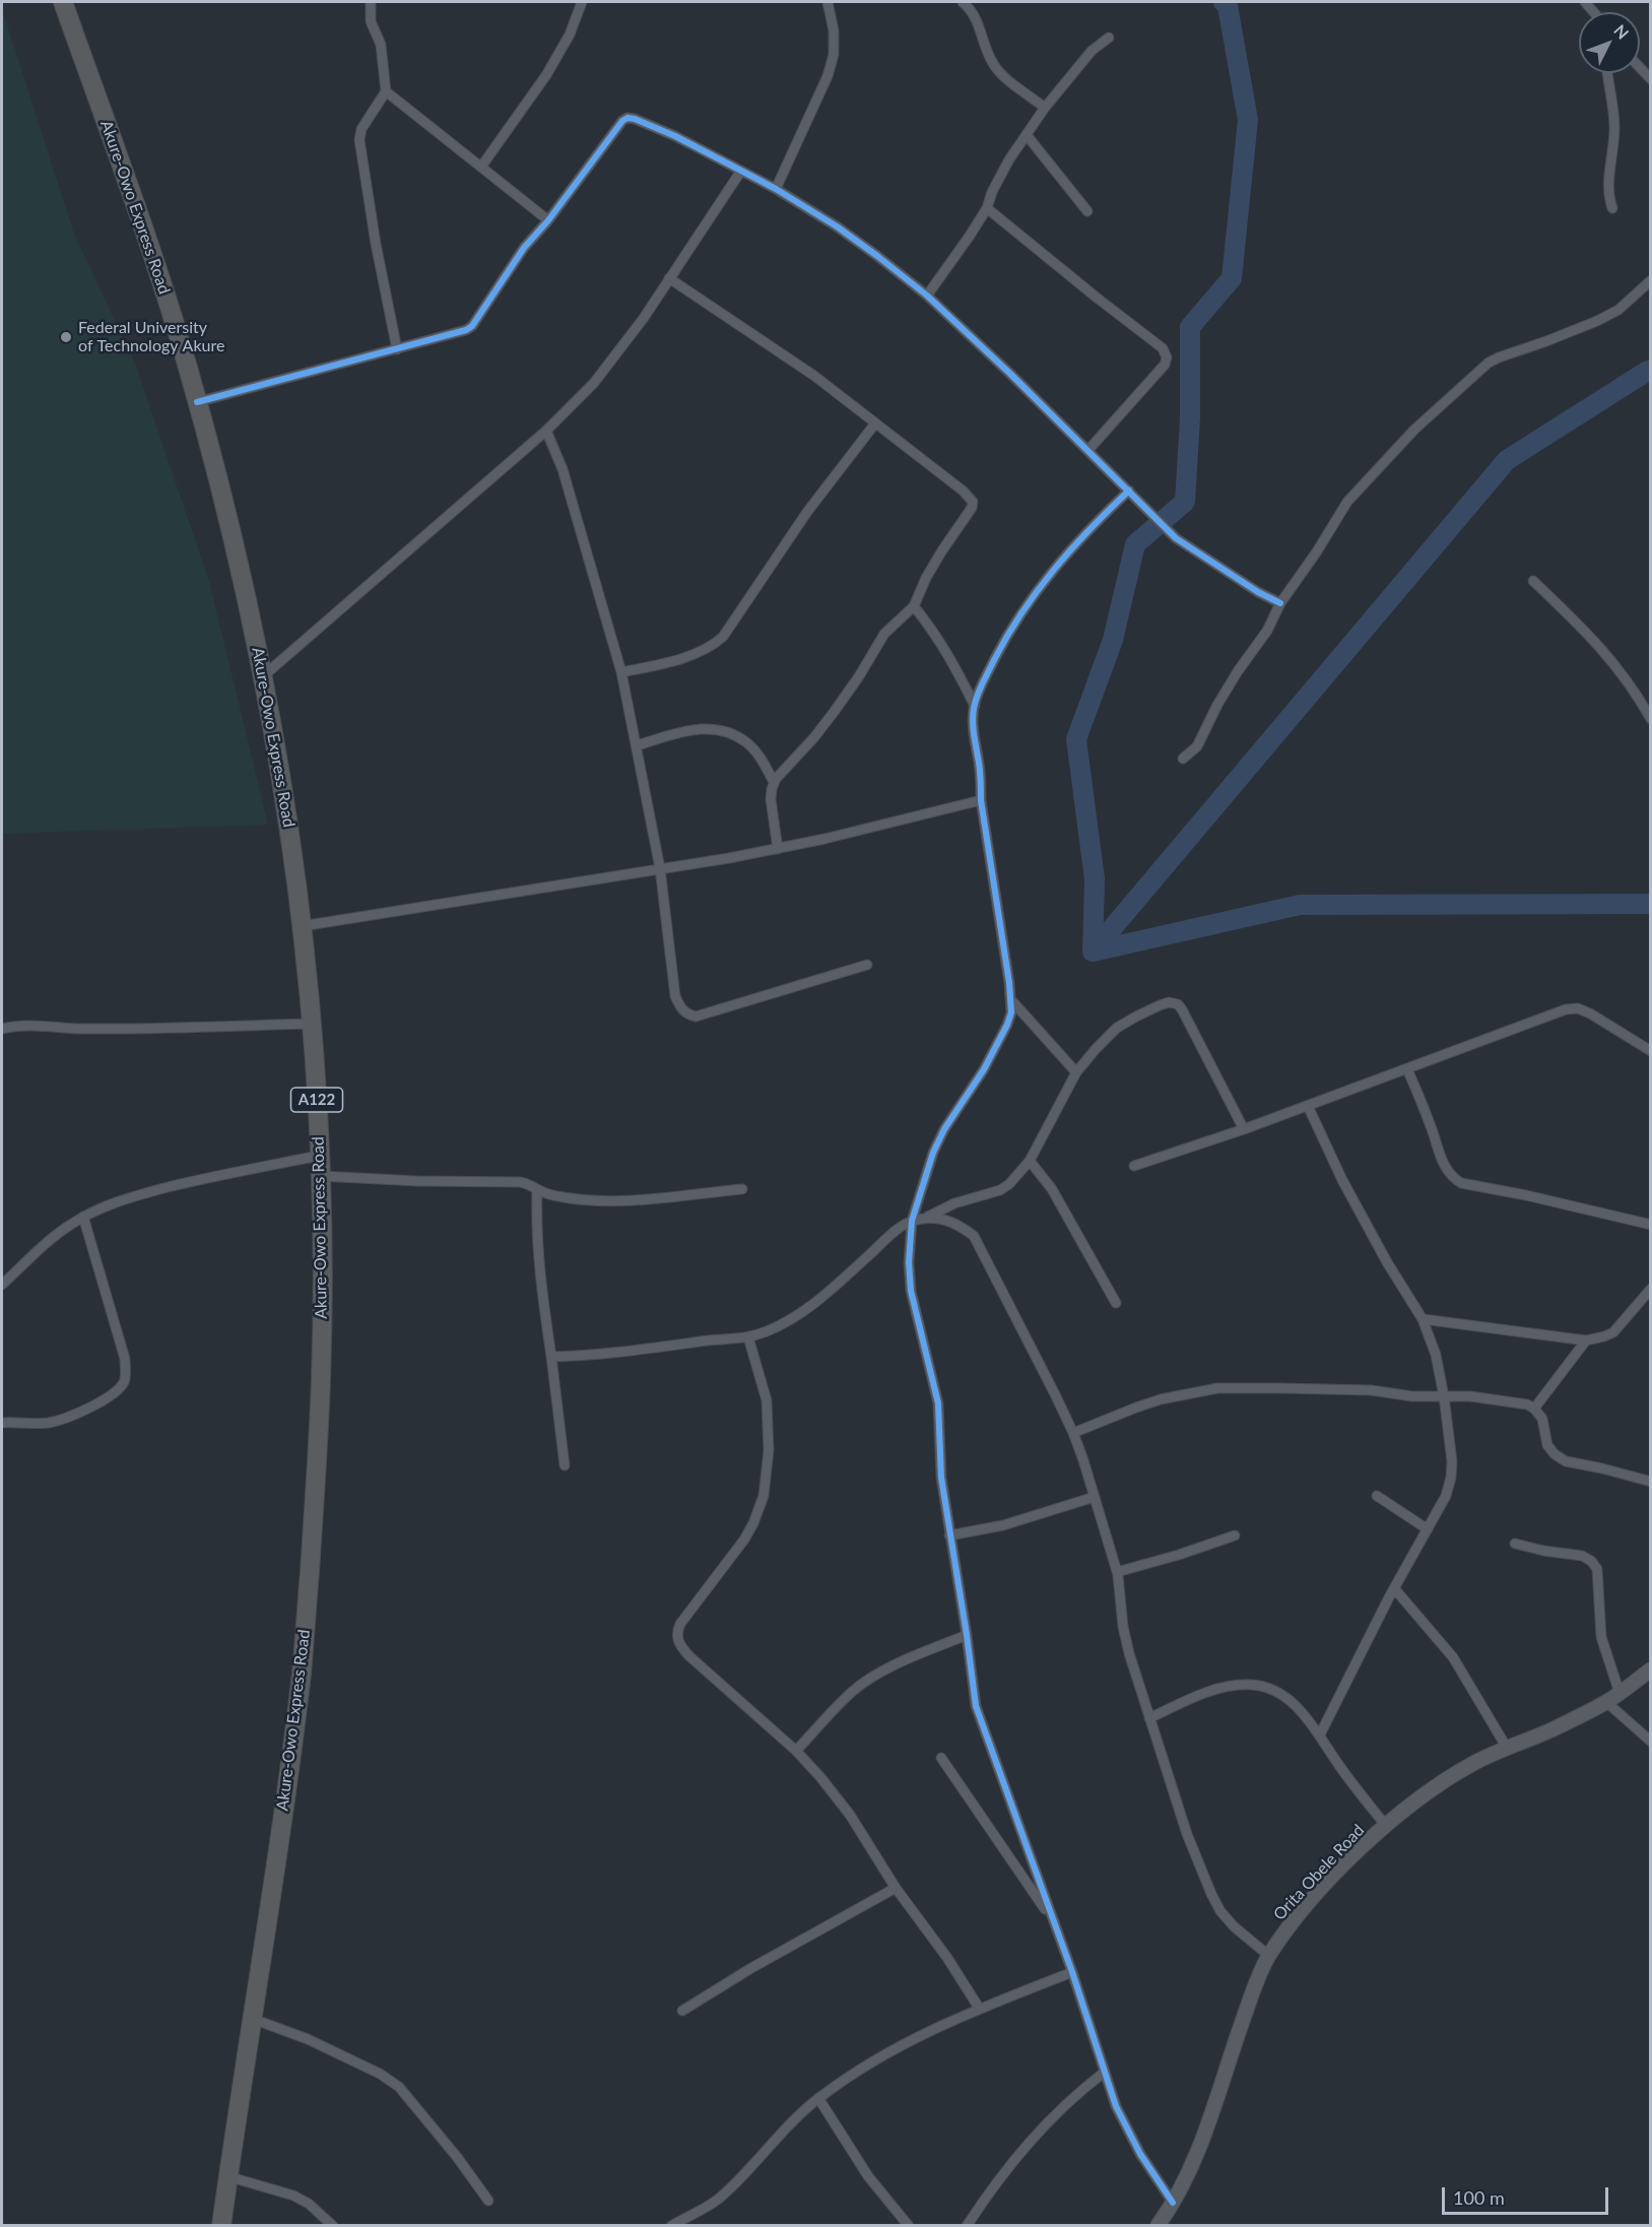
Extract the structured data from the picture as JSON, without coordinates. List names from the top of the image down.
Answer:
{
  "streets": {
    "highway": ["Akure-Owo Express Road", "A122"],
    "main road": ["Orita Obele Road"]
  },
  "places": ["Federal University of Technology Akure"],
  "scale_bar": "100 m",
  "north": "top right"
}
